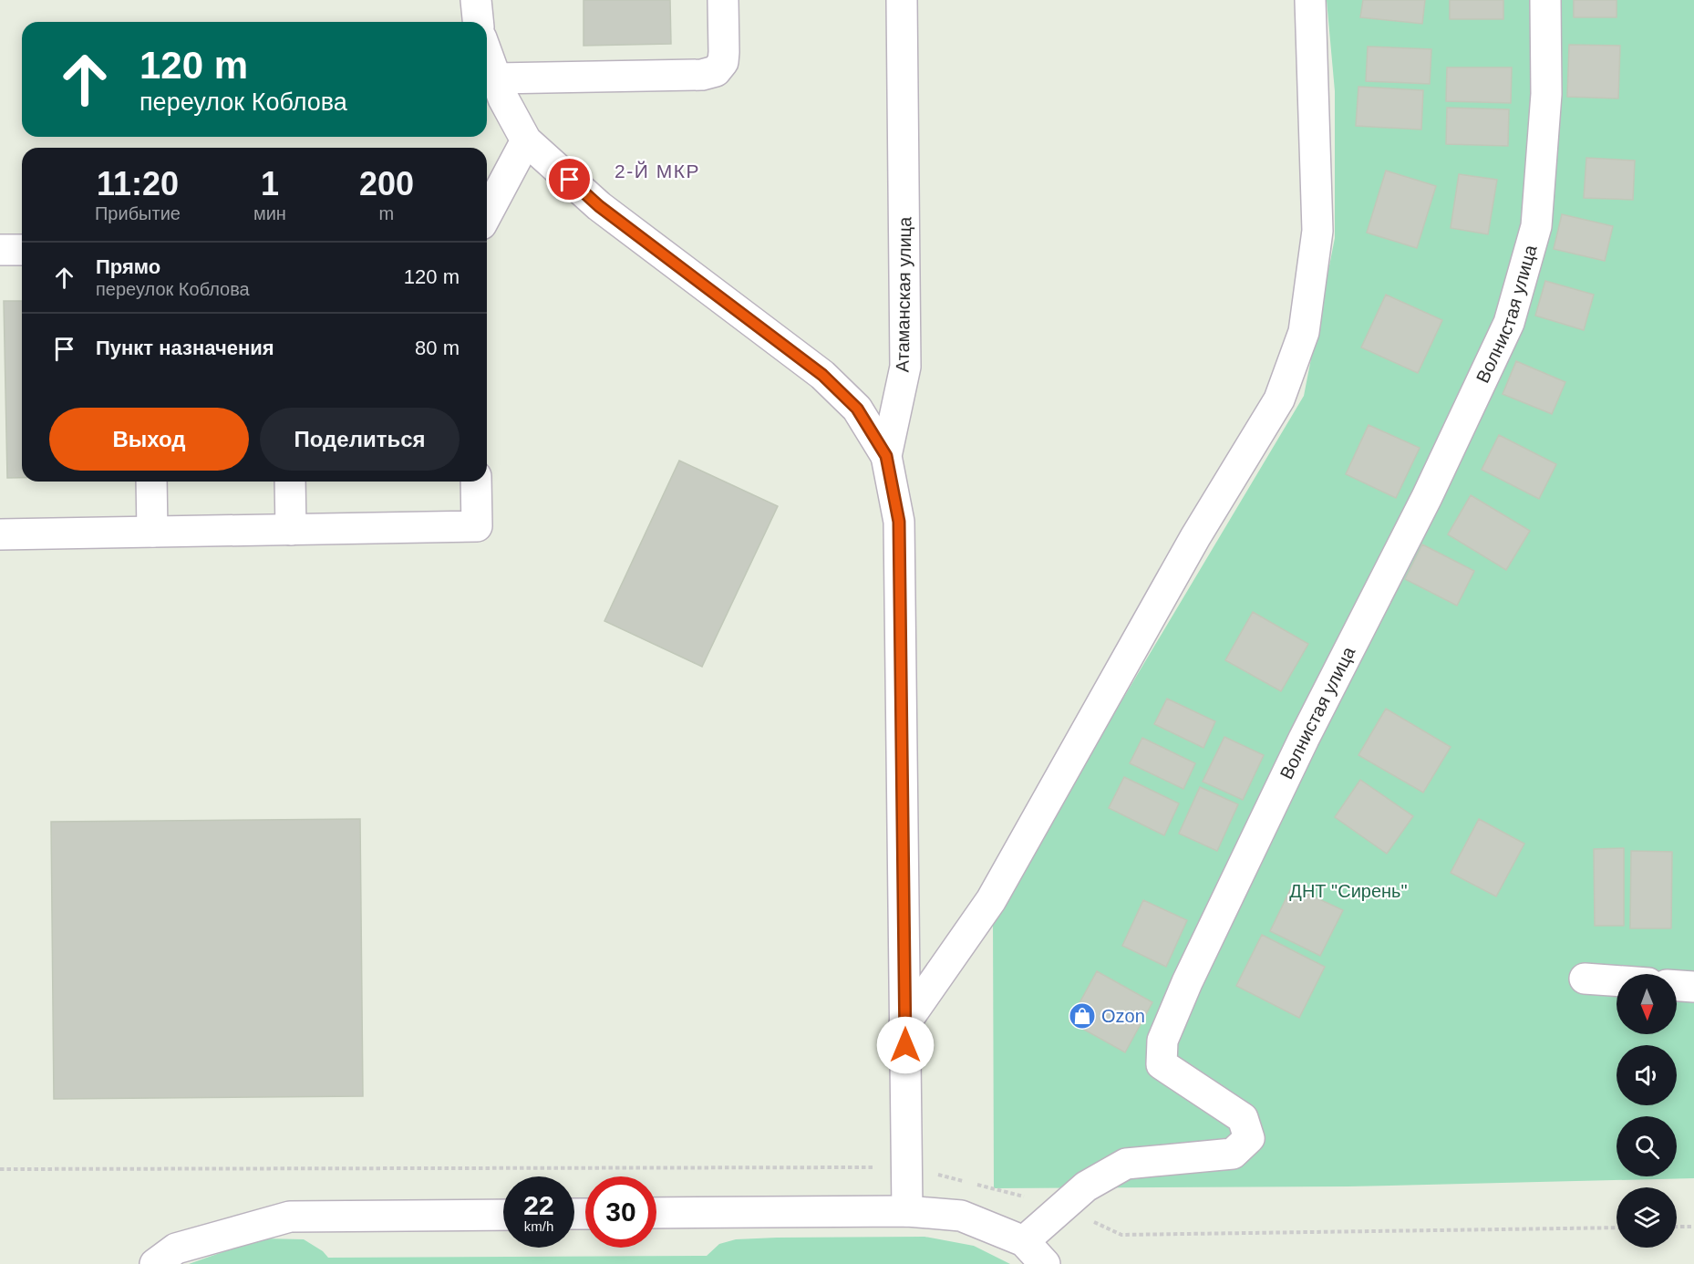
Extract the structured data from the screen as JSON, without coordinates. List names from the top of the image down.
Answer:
{
  "streets": {
    "street": ["Атаманская улица", "Волнистая улица"]
  },
  "districts": ["2-Й МКР"],
  "parks": ["ДНТ \"Сирень\""],
  "places": {
    "shop": ["Ozon"]
  },
  "north": "bottom",
  "page": {
    "turn": ["120 m", "переулок Коблова"],
    "eta": [
      "11:20",
      "Прибытие",
      "1",
      "мин",
      "200",
      "m"
    ],
    "list": [
      {
        "name": "Прямо",
        "note": "переулок Коблова",
        "value": "120 m"
      },
      {
        "name": "Пункт назначения",
        "value": "80 m"
      }
    ],
    "buttons": ["Выход", "Поделиться"],
    "speed": "22 km/h",
    "limit": "30"
  }
}
